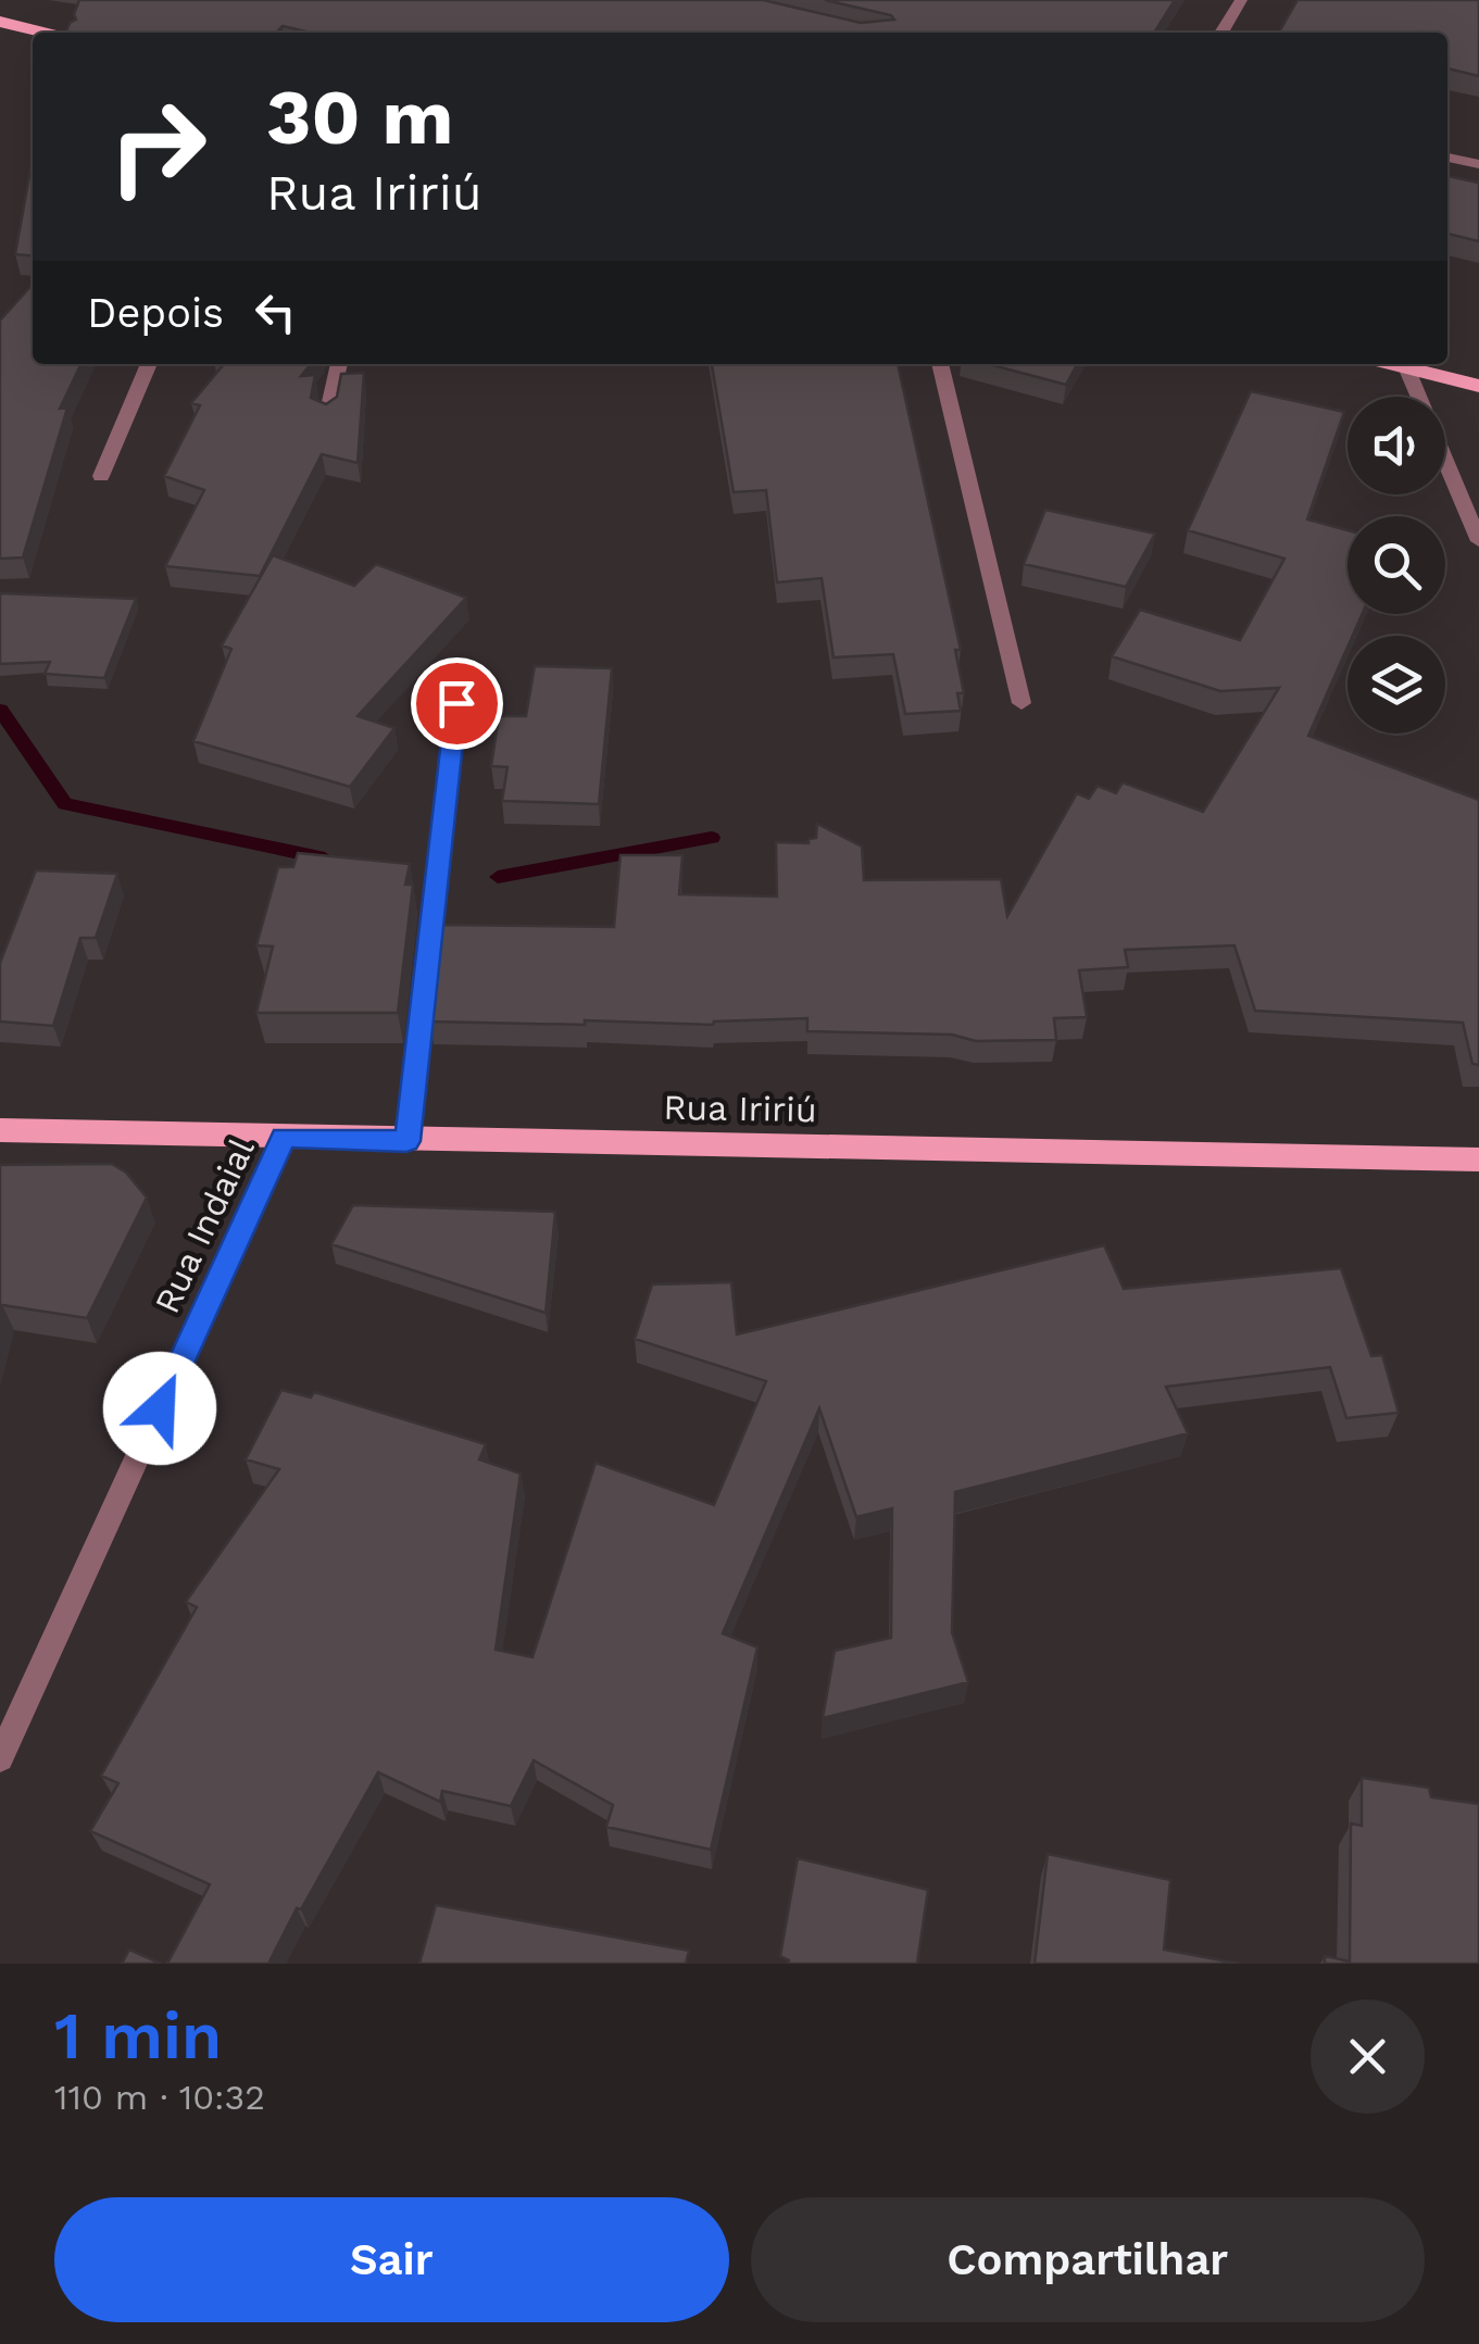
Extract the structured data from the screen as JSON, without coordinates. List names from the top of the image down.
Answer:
{
  "streets": {
    "main road": ["Rua Iririú"],
    "street": ["Rua Indaial"]
  },
  "crossings": [
    ["Rua Iririú", "Rua Indaial"]
  ],
  "page": {
    "turn": ["30 m", "Rua Iririú"],
    "then": "Depois",
    "heading": ["1 min", "110 m · 10:32"],
    "buttons": ["Sair", "Compartilhar"]
  }
}
